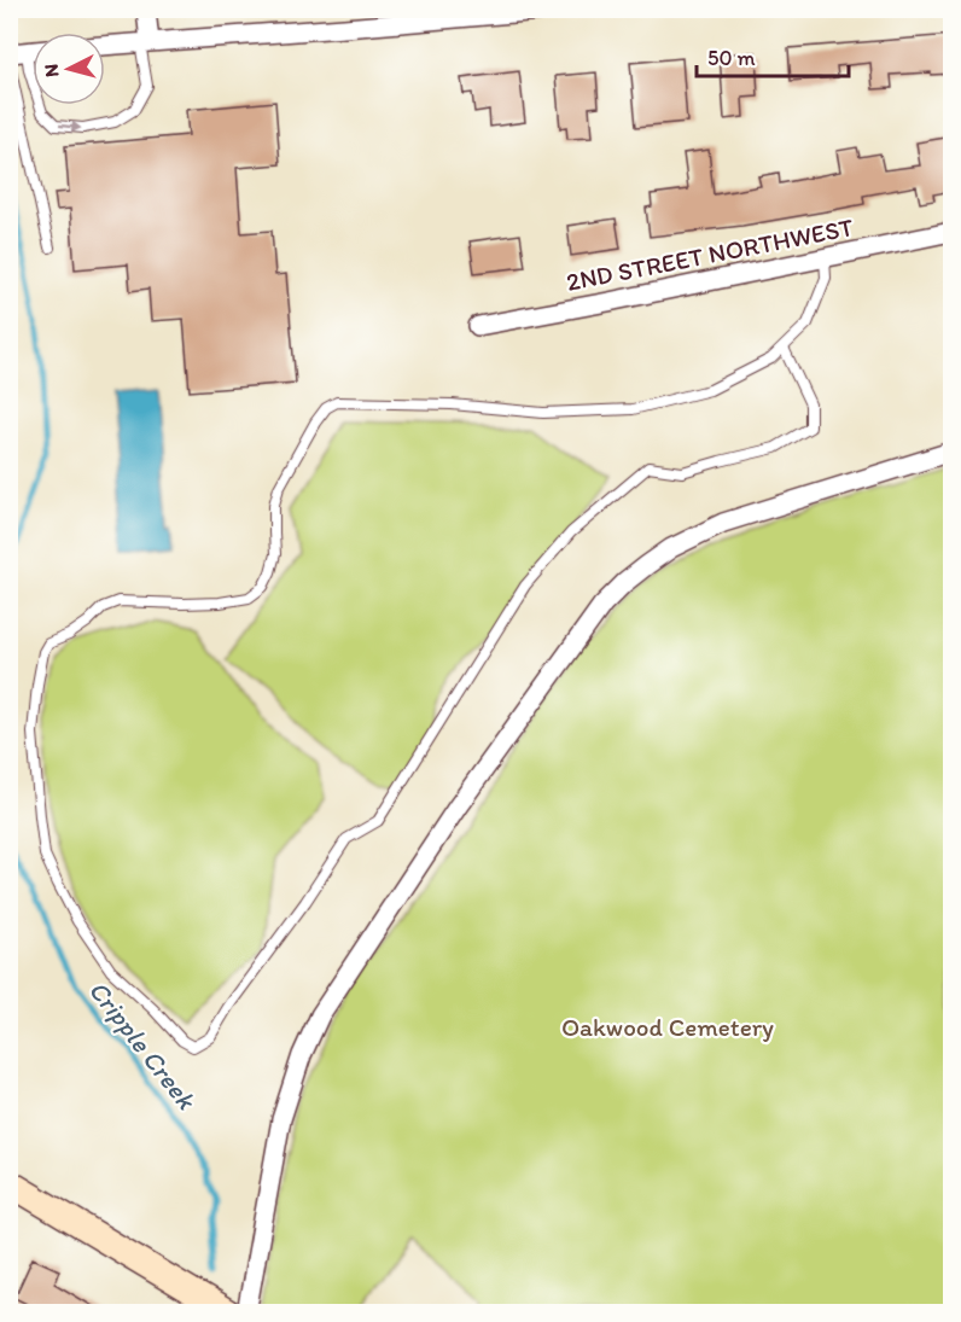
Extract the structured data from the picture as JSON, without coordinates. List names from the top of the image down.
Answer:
{
  "streets": {
    "street": ["2ND STREET NORTHWEST"]
  },
  "water": ["Cripple Creek"],
  "parks": ["Oakwood Cemetery"],
  "scale_bar": "50 m",
  "north": "left"
}
